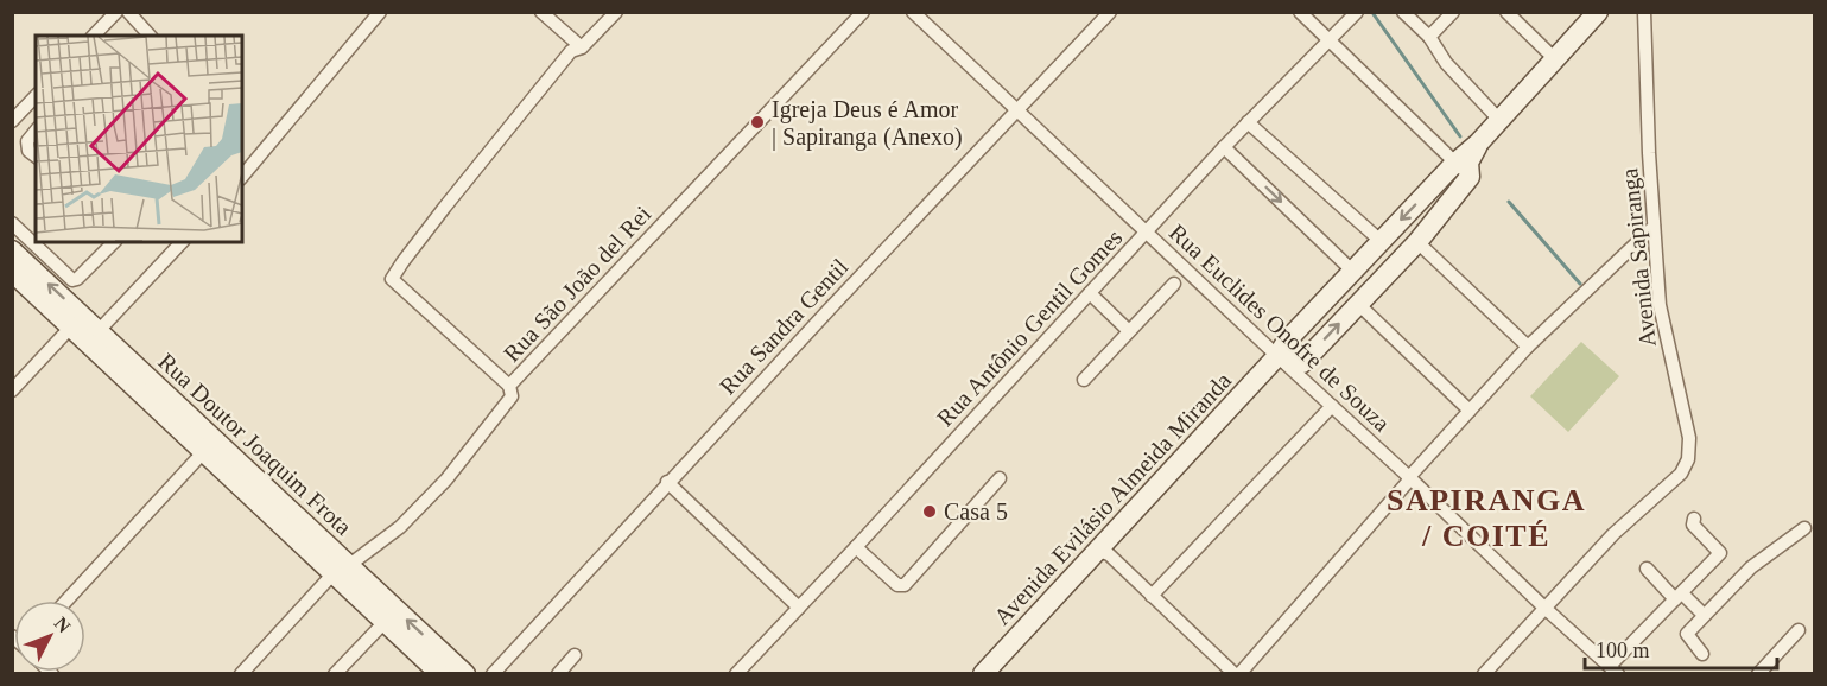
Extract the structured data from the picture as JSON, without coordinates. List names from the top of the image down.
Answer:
{
  "streets": {
    "street": [
      "Avenida Sapiranga",
      "Rua São João del Rei",
      "Rua Sandra Gentil",
      "Rua Antônio Gentil Gomes",
      "Rua Euclides Onofre de Souza",
      "Rua Doutor Joaquim Frota",
      "Avenida Evilásio Almeida Miranda"
    ]
  },
  "crossings": [
    ["Avenida Sapiranga", "Rua Euclides Onofre de Souza"],
    ["Rua São João del Rei", "Rua Doutor Joaquim Frota"],
    ["Rua Sandra Gentil", "Rua Euclides Onofre de Souza"],
    ["Rua Antônio Gentil Gomes", "Rua Euclides Onofre de Souza"],
    ["Rua Euclides Onofre de Souza", "Avenida Evilásio Almeida Miranda"]
  ],
  "districts": ["SAPIRANGA / COITÉ"],
  "places": ["Igreja Deus é Amor | Sapiranga (Anexo)", "Casa 5"],
  "scale_bar": "100 m",
  "north": "top right"
}
